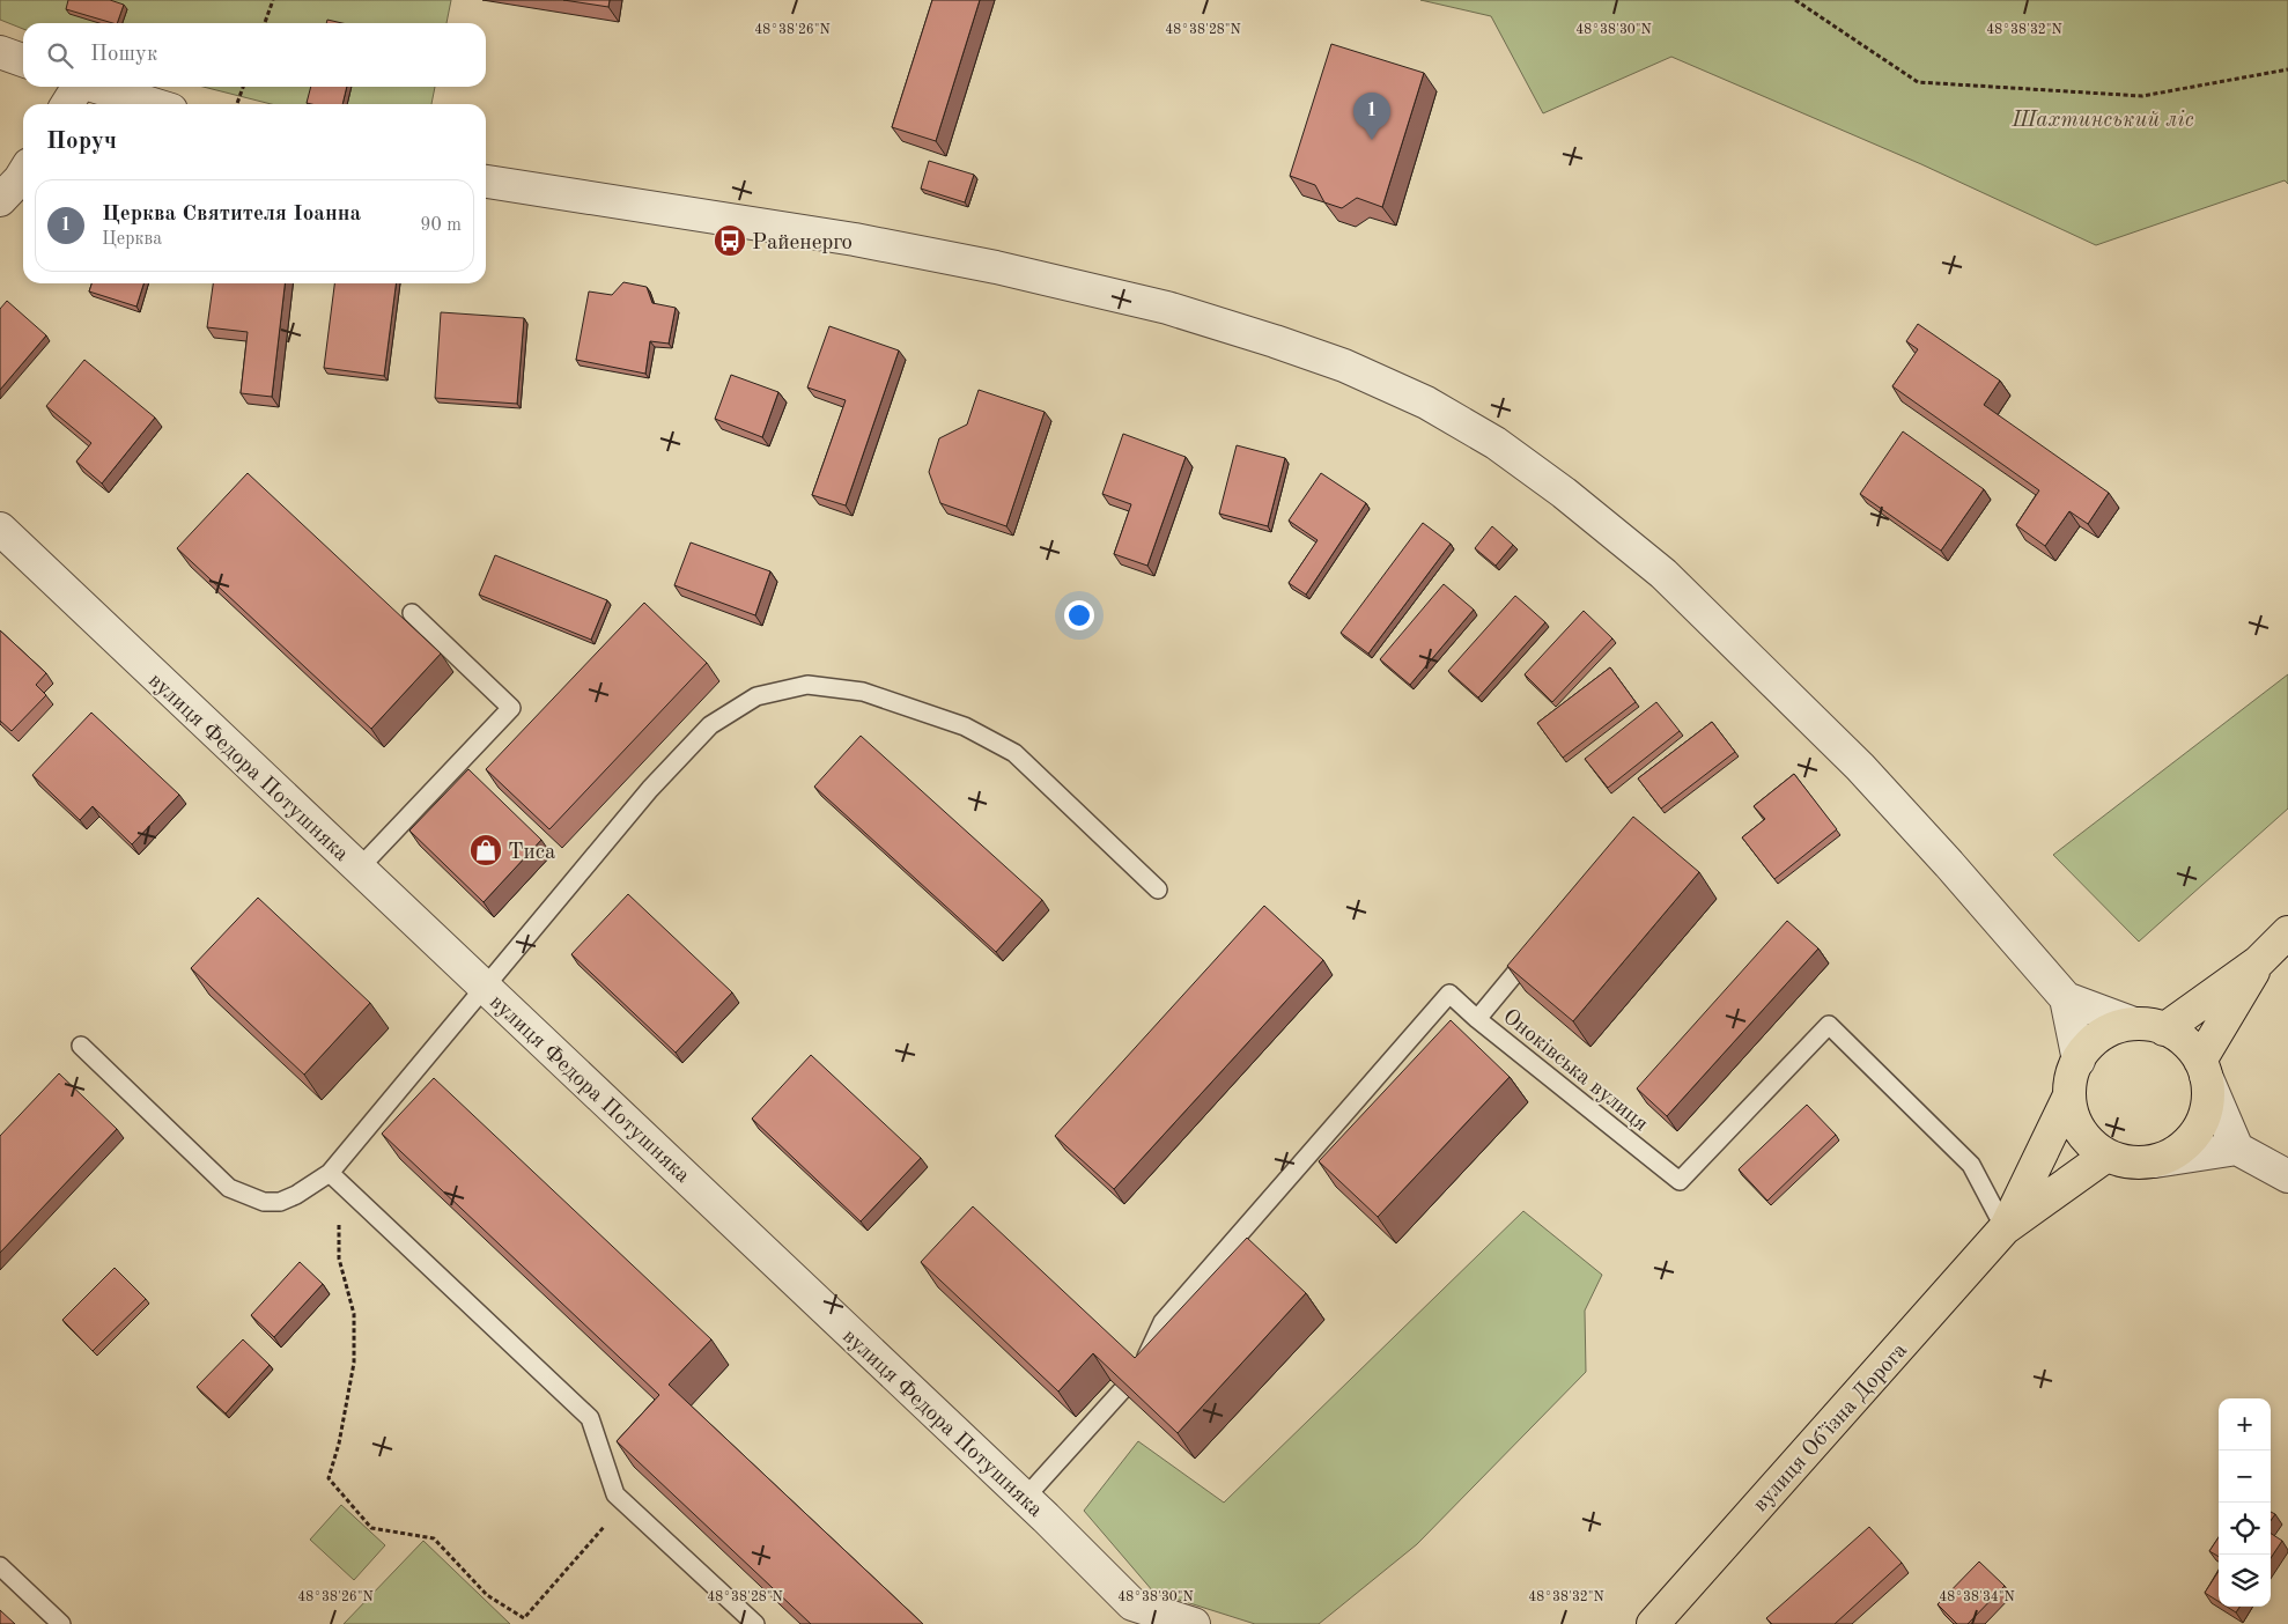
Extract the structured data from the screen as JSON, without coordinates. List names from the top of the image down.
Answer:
{
  "streets": {
    "highway": ["вулиця Обʼїзна Дорога"],
    "street": ["вулиця Федора Потушняка"],
    "lane": ["Оноківська вулиця"]
  },
  "crossings": [
    ["Оноківська вулиця", "вулиця Обʼїзна Дорога"]
  ],
  "parks": ["Шахтинський ліс"],
  "places": {
    "bus stop": ["Райенерго"],
    "shop": ["Тиса"]
  },
  "page": {
    "search": "Пошук",
    "pins": "1",
    "heading": "Поруч",
    "list": [
      {
        "mark": "1",
        "name": "Церква Святителя Іоанна",
        "note": "Церква",
        "value": "90 m"
      }
    ],
    "map_buttons": ["+", "−"]
  },
  "coordinates": [
    "48°38'26\"N",
    "48°38'28\"N",
    "48°38'30\"N",
    "48°38'32\"N",
    "48°38'34\"N"
  ]
}
